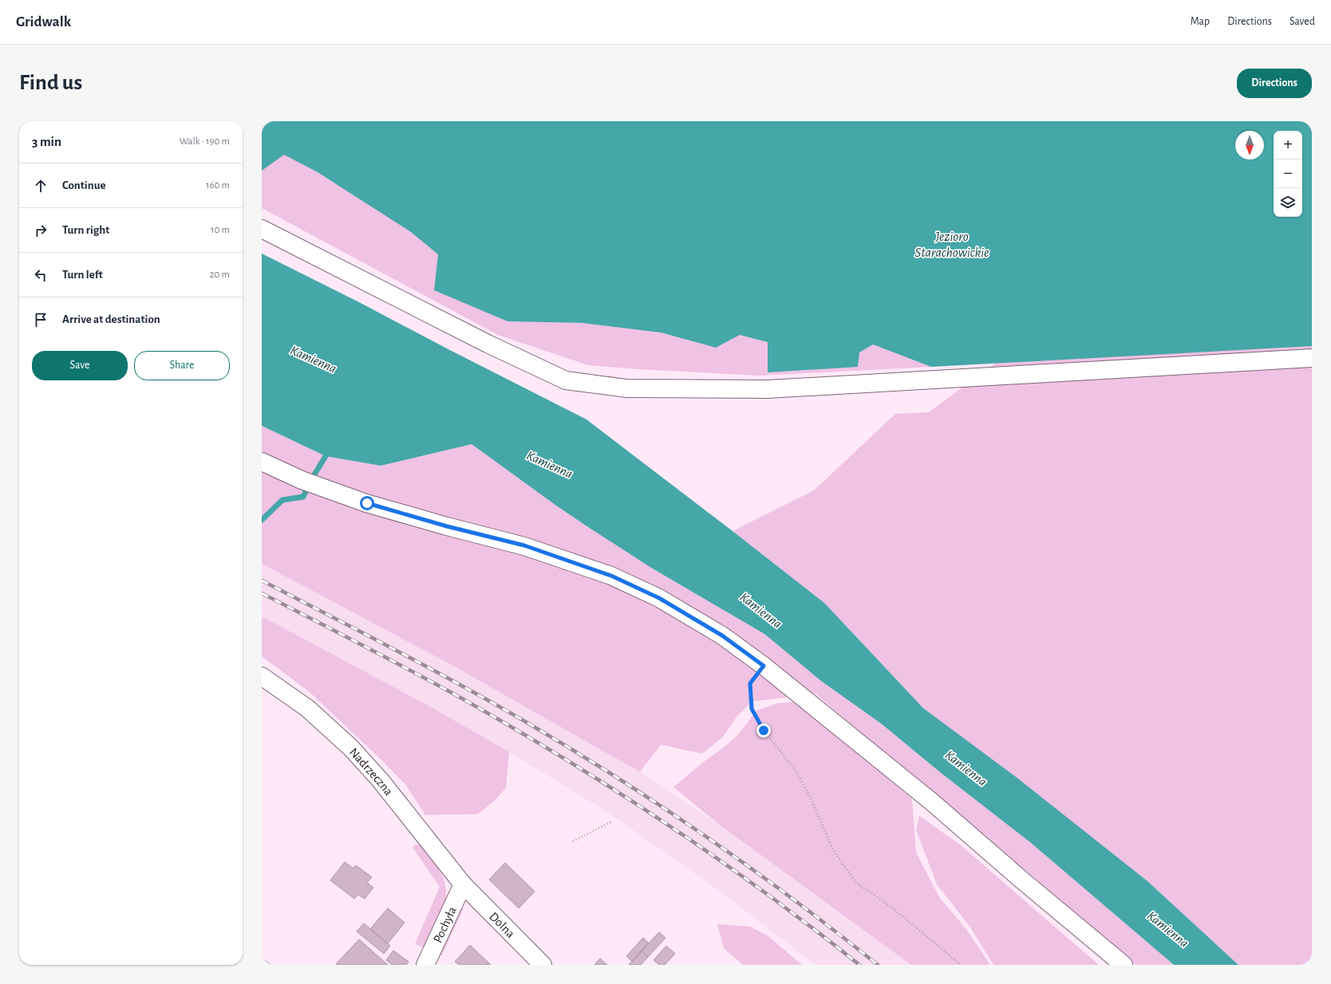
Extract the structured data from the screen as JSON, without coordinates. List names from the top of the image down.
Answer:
{
  "streets": {
    "street": ["Nadrzeczna", "Pochyła", "Dolna"]
  },
  "crossings": [
    ["Nadrzeczna", "Pochyła"],
    ["Nadrzeczna", "Dolna"],
    ["Pochyła", "Dolna"]
  ],
  "water": ["Jezioro Starachowickie", "Kamienna"],
  "north": "bottom",
  "page": {
    "header": "Gridwalk",
    "nav": ["Map", "Directions", "Saved"],
    "buttons": [
      "Directions",
      ["Save", "Share"]
    ],
    "title": "Find us",
    "heading": ["3 min", "Walk · 190 m"],
    "map_buttons": ["+", "−"],
    "list": [
      ["Continue", "160 m"],
      ["Turn right", "10 m"],
      ["Turn left", "20 m"],
      "Arrive at destination"
    ]
  }
}
